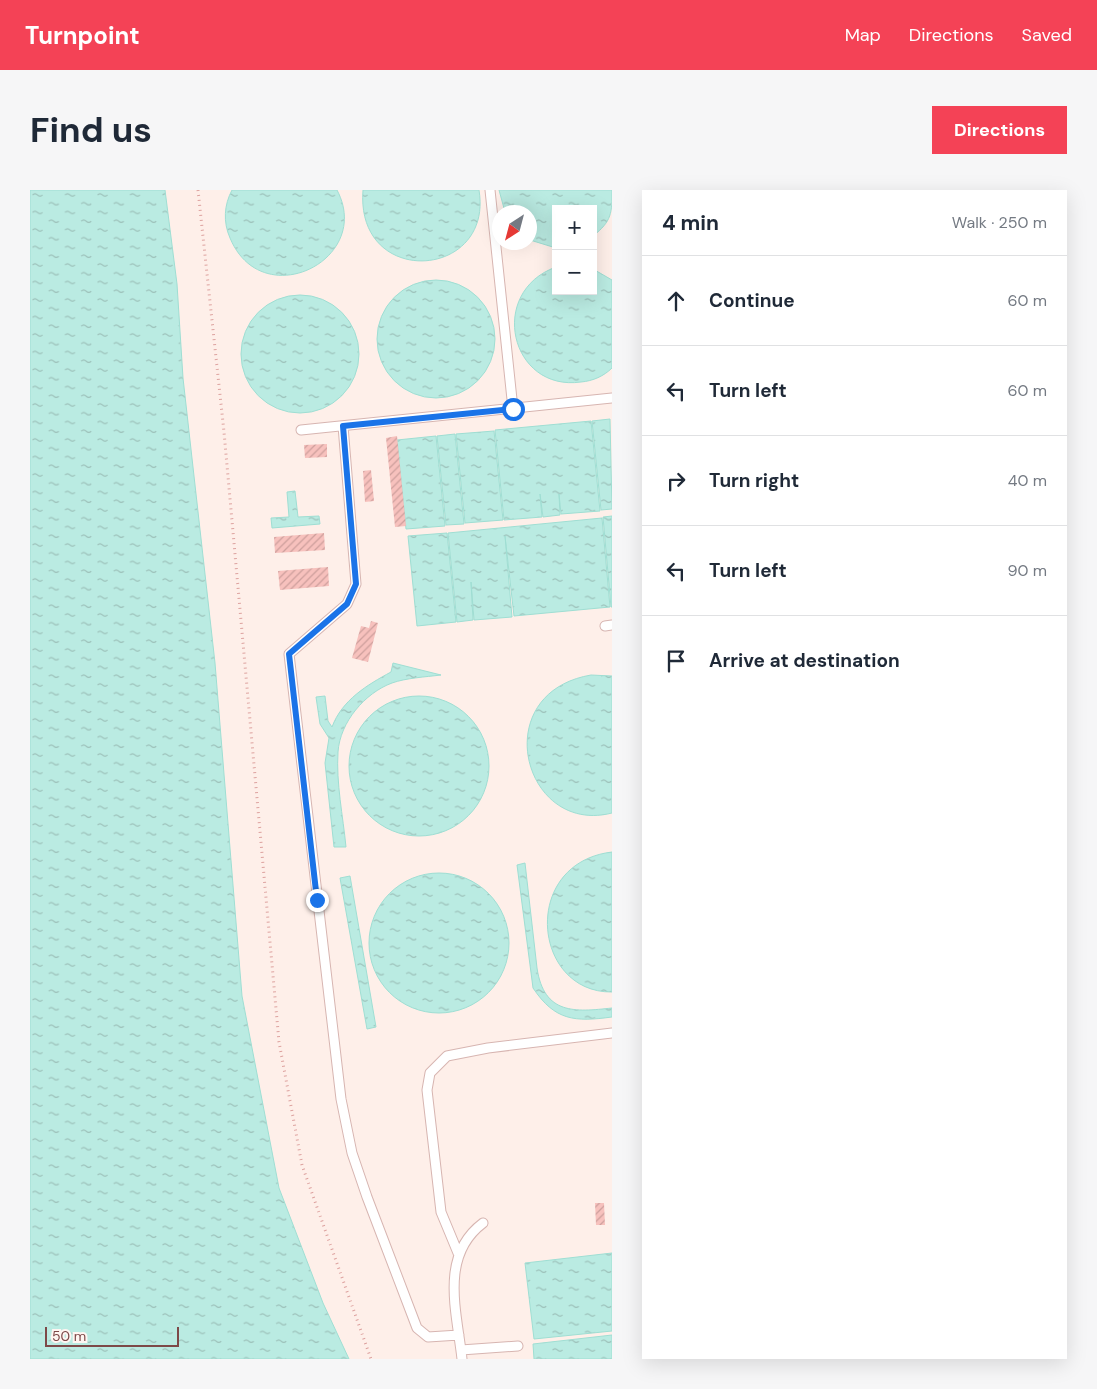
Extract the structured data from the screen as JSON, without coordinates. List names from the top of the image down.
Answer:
{
  "scale_bar": "50 m",
  "north": "bottom left",
  "page": {
    "header": "Turnpoint",
    "nav": ["Map", "Directions", "Saved"],
    "buttons": "Directions",
    "title": "Find us",
    "heading": ["4 min", "Walk · 250 m"],
    "map_buttons": ["+", "−"],
    "list": [
      ["Continue", "60 m"],
      ["Turn left", "60 m"],
      ["Turn right", "40 m"],
      ["Turn left", "90 m"],
      "Arrive at destination"
    ],
    "scale": "50 m"
  }
}
